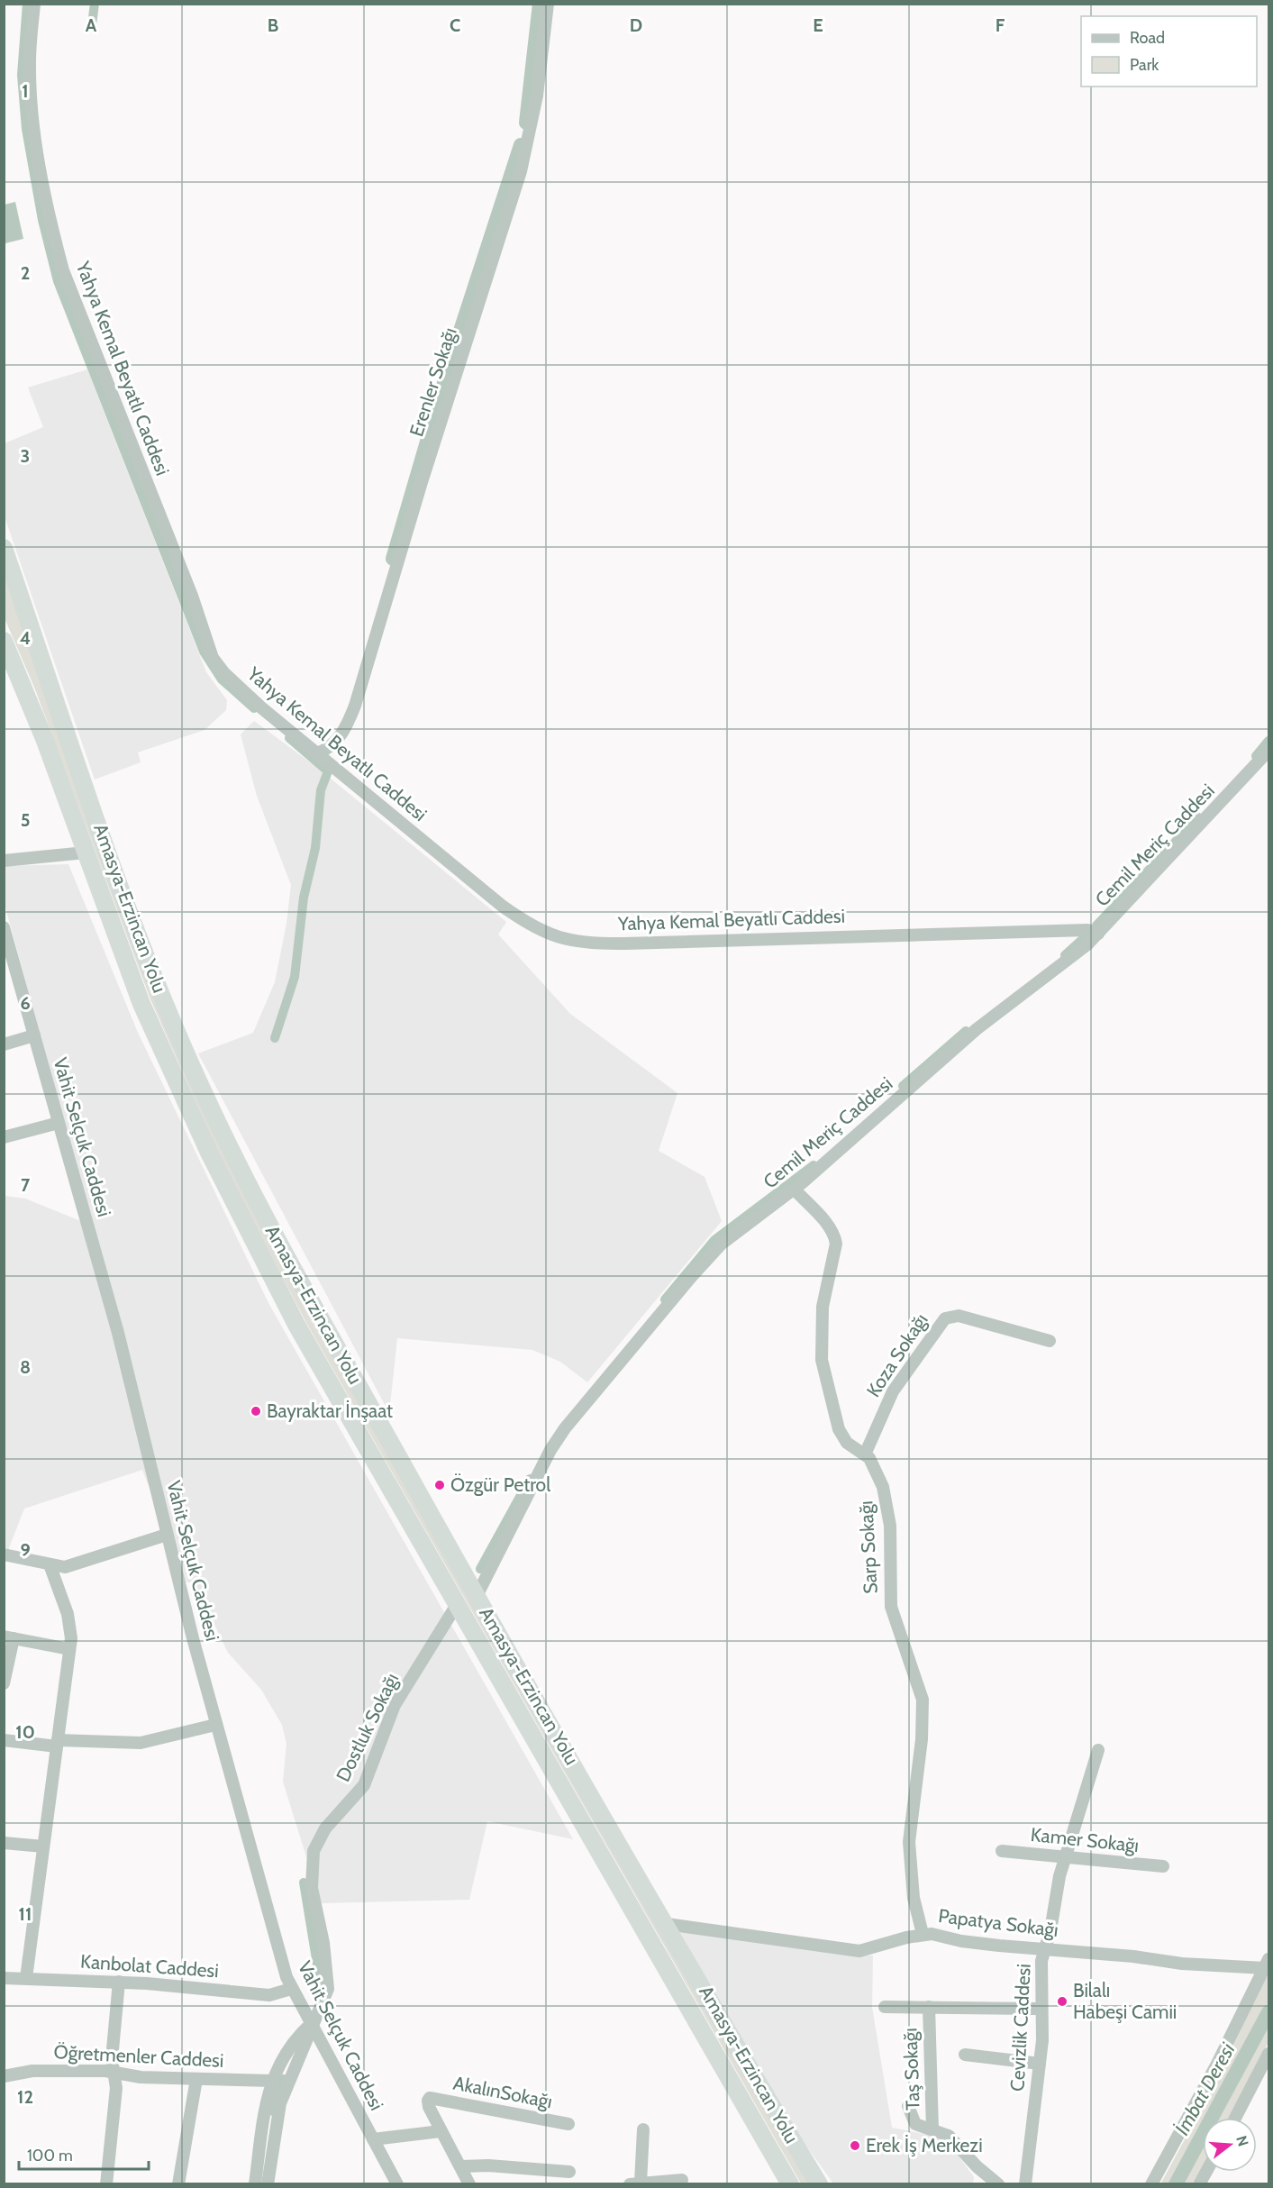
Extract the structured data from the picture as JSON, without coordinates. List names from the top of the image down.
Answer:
{
  "streets": {
    "highway": ["Amasya-Erzincan Yolu"],
    "street": [
      "Yahya Kemal Beyatlı Caddesi",
      "Erenler Sokağı",
      "Cemil Meriç Caddesi",
      "Vahit Selçuk Caddesi",
      "Koza Sokağı",
      "Sarp Sokağı",
      "Dostluk Sokağı",
      "Kamer Sokağı",
      "Papatya Sokağı",
      "Kanbolat Caddesi",
      "Cevizlik Caddesi",
      "Öğretmenler Caddesi",
      "Taş Sokağı",
      "AkalınSokağı"
    ]
  },
  "crossings": [
    ["Yahya Kemal Beyatlı Caddesi", "Erenler Sokağı"],
    ["Yahya Kemal Beyatlı Caddesi", "Cemil Meriç Caddesi"],
    ["Cemil Meriç Caddesi", "Amasya-Erzincan Yolu"],
    ["Cemil Meriç Caddesi", "Sarp Sokağı"],
    ["Amasya-Erzincan Yolu", "Dostluk Sokağı"],
    ["Amasya-Erzincan Yolu", "Papatya Sokağı"],
    ["Vahit Selçuk Caddesi", "Dostluk Sokağı"],
    ["Vahit Selçuk Caddesi", "Kanbolat Caddesi"],
    ["Koza Sokağı", "Sarp Sokağı"],
    ["Sarp Sokağı", "Papatya Sokağı"],
    ["Dostluk Sokağı", "Öğretmenler Caddesi"],
    ["Kamer Sokağı", "Cevizlik Caddesi"],
    ["Papatya Sokağı", "Cevizlik Caddesi"]
  ],
  "water": ["İmbat Deresi"],
  "places": [
    "Bayraktar İnşaat",
    "Özgür Petrol",
    "Bilalı Habeşi Camii",
    "Erek İş Merkezi"
  ],
  "legend": ["Road", "Park"],
  "scale_bar": "100 m",
  "north": "right",
  "grid": {
    "columns": [
      "A",
      "B",
      "C",
      "D",
      "E",
      "F"
    ],
    "rows": [
      "1",
      "2",
      "3",
      "4",
      "5",
      "6",
      "7",
      "8",
      "9",
      "10",
      "11",
      "12"
    ]
  }
}
